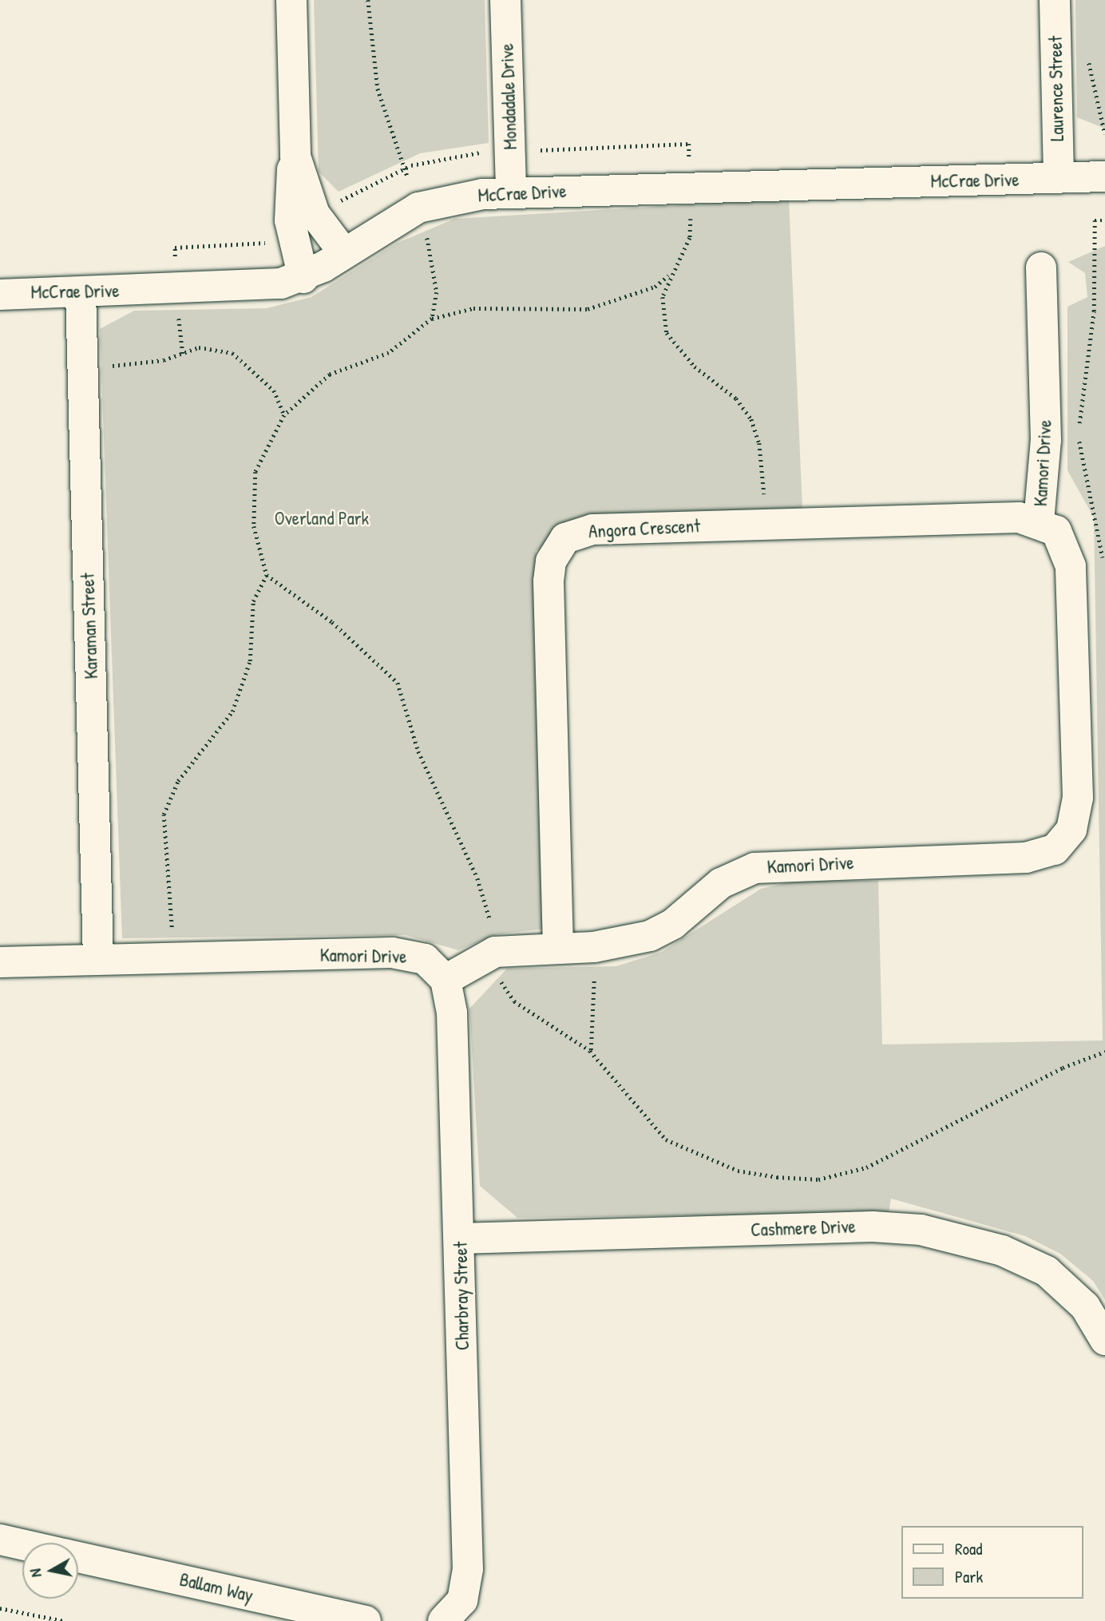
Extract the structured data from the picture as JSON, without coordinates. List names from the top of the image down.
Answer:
{
  "streets": {
    "street": [
      "Laurence Street",
      "Mondadale Drive",
      "McCrae Drive",
      "Kamori Drive",
      "Angora Crescent",
      "Karaman Street",
      "Cashmere Drive",
      "Charbray Street",
      "Ballam Way"
    ]
  },
  "crossings": [
    ["Laurence Street", "McCrae Drive"],
    ["Mondadale Drive", "McCrae Drive"],
    ["McCrae Drive", "Karaman Street"],
    ["Kamori Drive", "Angora Crescent"],
    ["Kamori Drive", "Karaman Street"],
    ["Kamori Drive", "Charbray Street"],
    ["Cashmere Drive", "Charbray Street"]
  ],
  "parks": ["Overland Park"],
  "legend": ["Road", "Park"],
  "north": "left"
}
